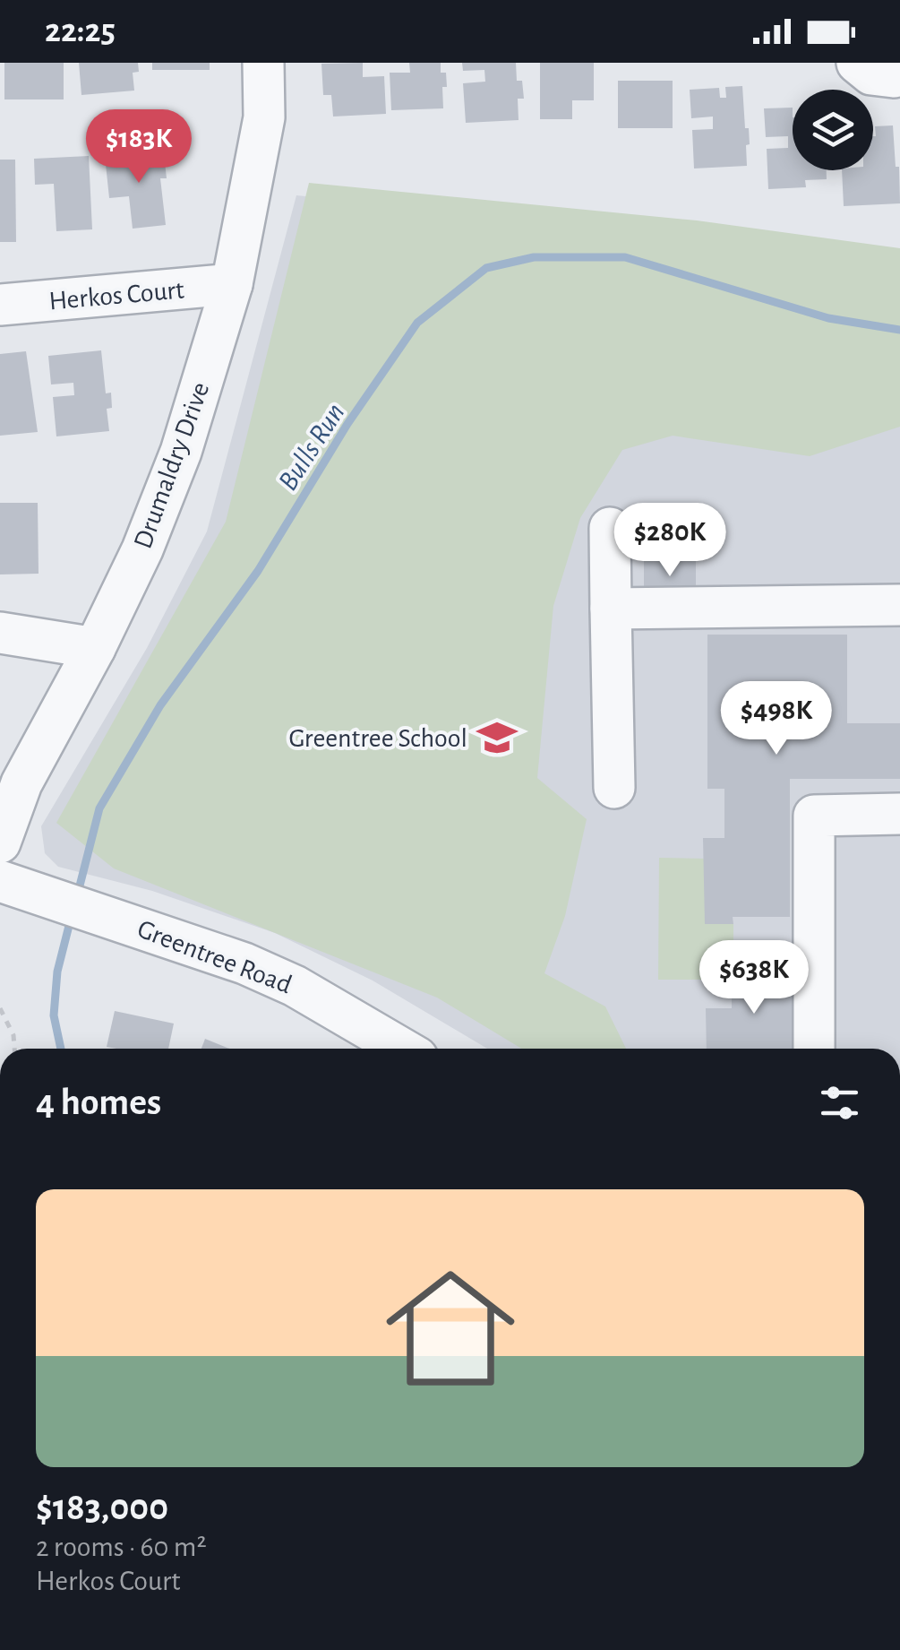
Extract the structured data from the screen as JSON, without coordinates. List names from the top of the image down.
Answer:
{
  "streets": {
    "street": ["Herkos Court", "Drumaldry Drive", "Greentree Road"]
  },
  "crossings": [
    ["Herkos Court", "Drumaldry Drive"]
  ],
  "water": ["Bulls Run"],
  "places": {
    "school or university": ["Greentree School"]
  },
  "page": {
    "status": "22:25",
    "price": [
      "$183K",
      "$280K",
      "$498K",
      "$638K"
    ],
    "heading": "4 homes",
    "list": [
      {
        "name": "$183,000",
        "note": "2 rooms · 60 m² · Herkos Court"
      }
    ]
  }
}
